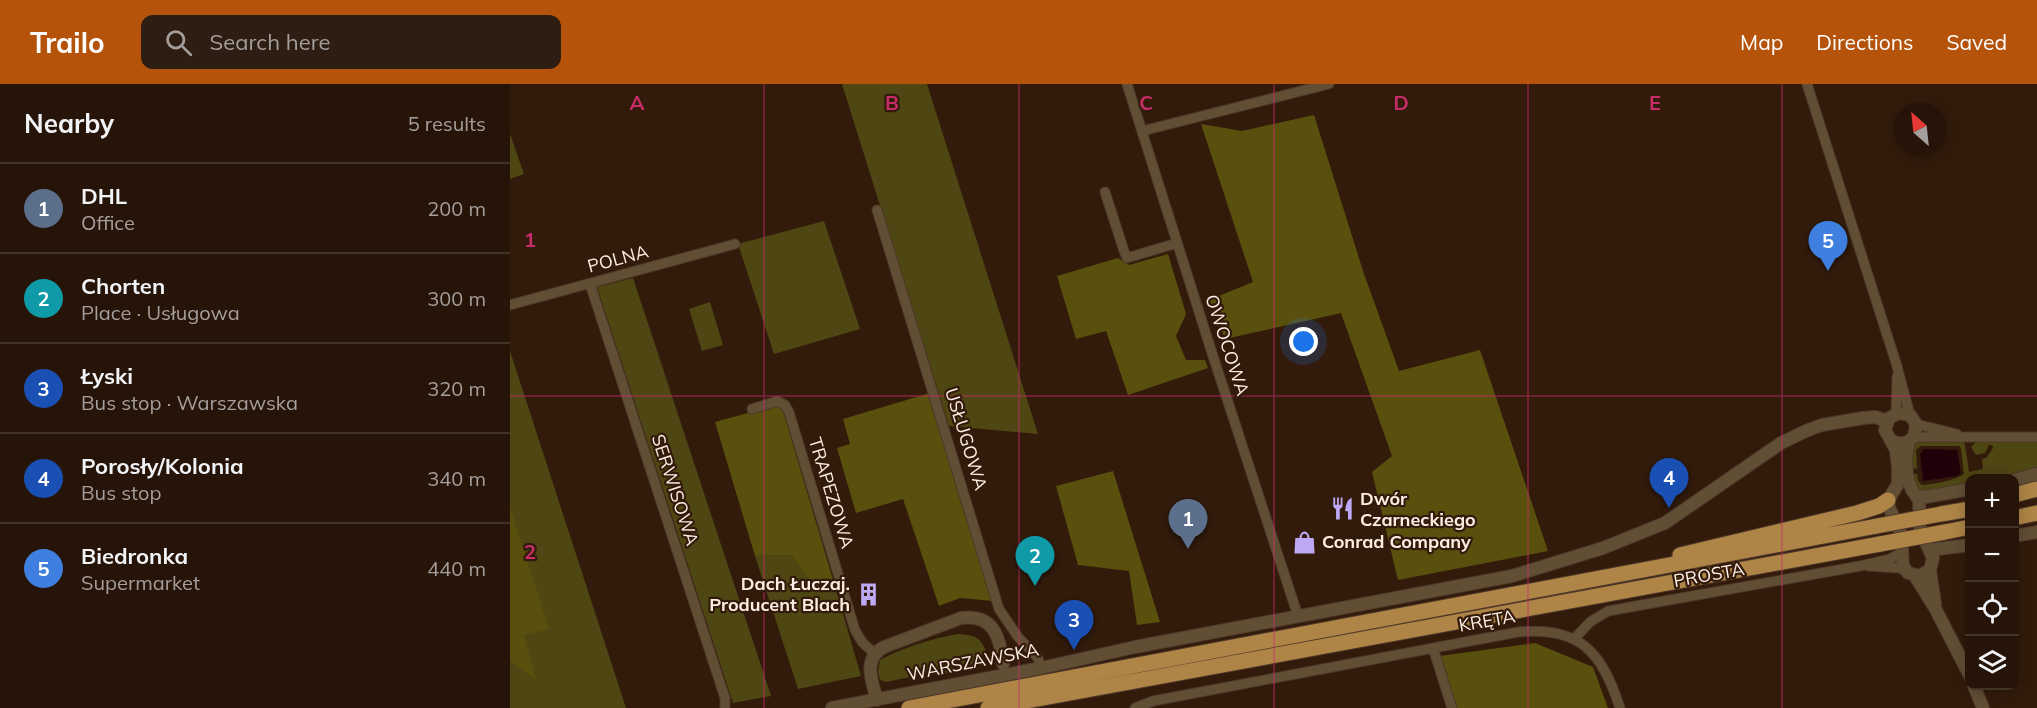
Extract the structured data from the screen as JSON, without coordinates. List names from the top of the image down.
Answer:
{
  "streets": {
    "street": [
      "POLNA",
      "OWOCOWA",
      "USŁUGOWA",
      "SERWISOWA",
      "TRAPEZOWA",
      "PROSTA",
      "KRĘTA",
      "WARSZAWSKA"
    ]
  },
  "crossings": [
    ["POLNA", "SERWISOWA"],
    ["OWOCOWA", "WARSZAWSKA"],
    ["USŁUGOWA", "WARSZAWSKA"],
    ["PROSTA", "KRĘTA"]
  ],
  "places": {
    "restaurant": ["Dwór Czarneckiego"],
    "shop": ["Conrad Company"],
    "building": ["Dach Łuczaj. Producent Blach"]
  },
  "north": "top left",
  "page": {
    "header": "Trailo",
    "search": "Search here",
    "nav": ["Map", "Directions", "Saved"],
    "heading": ["Nearby", "5 results"],
    "list": [
      {
        "mark": "1",
        "name": "DHL",
        "note": "Office",
        "value": "200 m"
      },
      {
        "mark": "2",
        "name": "Chorten",
        "note": "Place · Usługowa",
        "value": "300 m"
      },
      {
        "mark": "3",
        "name": "Łyski",
        "note": "Bus stop · Warszawska",
        "value": "320 m"
      },
      {
        "mark": "4",
        "name": "Porosły/Kolonia",
        "note": "Bus stop",
        "value": "340 m"
      },
      {
        "mark": "5",
        "name": "Biedronka",
        "note": "Supermarket",
        "value": "440 m"
      }
    ],
    "pins": [
      "5",
      "4",
      "1",
      "2",
      "3"
    ],
    "map_buttons": ["+", "−"]
  },
  "grid": {
    "columns": [
      "A",
      "B",
      "C",
      "D",
      "E"
    ],
    "rows": ["1", "2"]
  }
}
